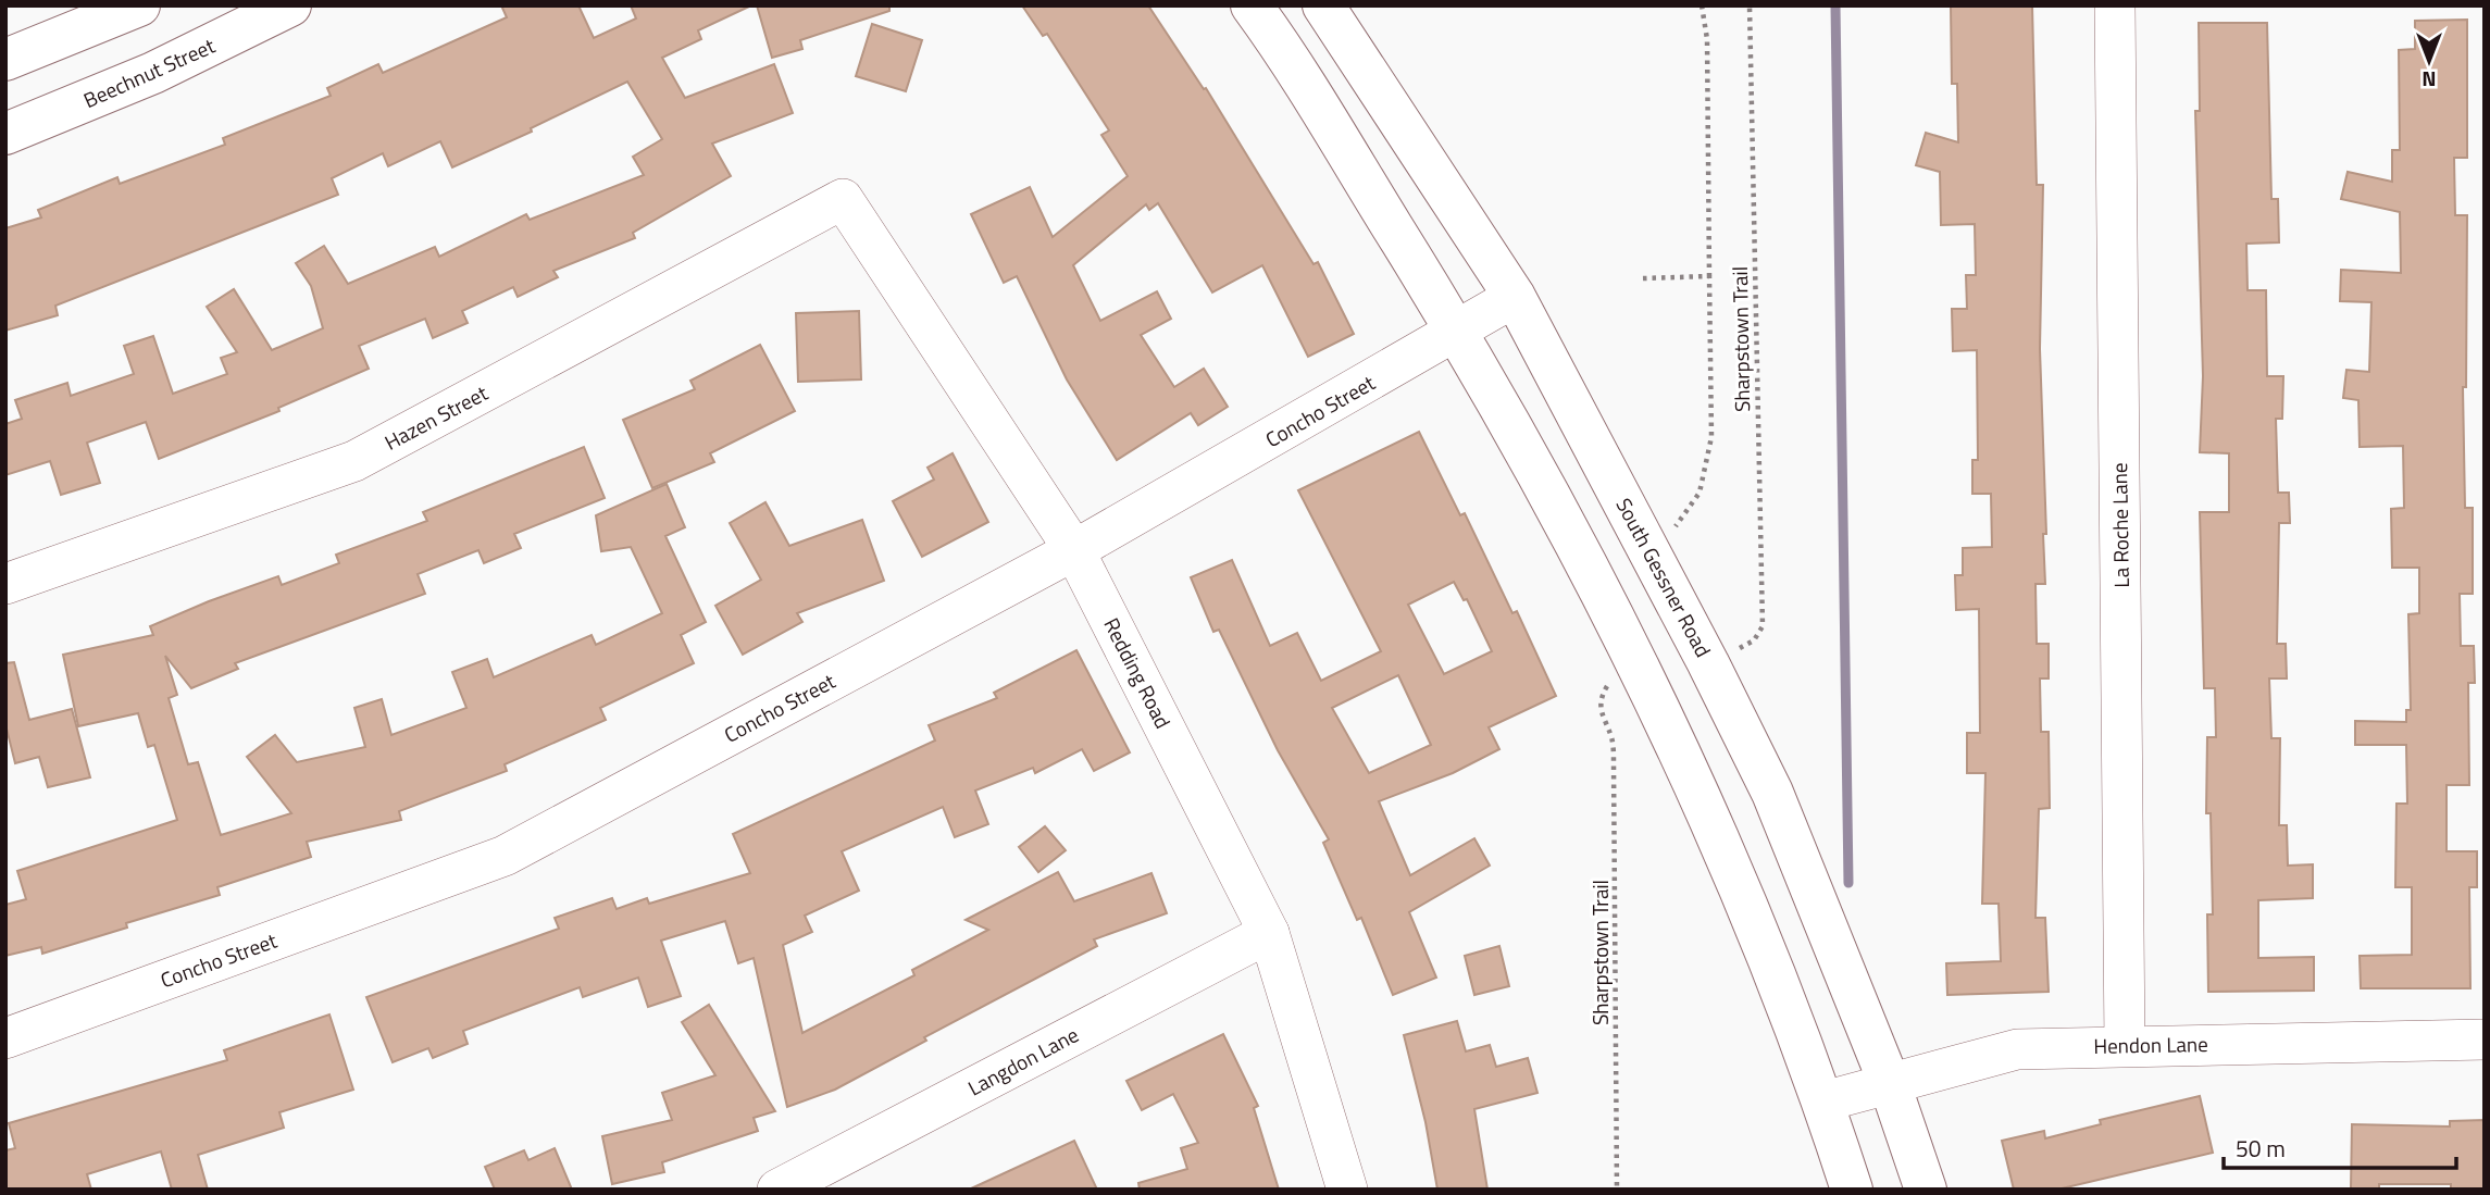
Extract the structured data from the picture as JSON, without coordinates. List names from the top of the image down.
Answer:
{
  "streets": {
    "main road": ["Beechnut Street", "South Gessner Road"],
    "street": [
      "Concho Street",
      "Hazen Street",
      "La Roche Lane",
      "Redding Road",
      "Hendon Lane",
      "Langdon Lane"
    ],
    "path": ["Sharpstown Trail"]
  },
  "crossings": [
    ["Concho Street", "South Gessner Road"],
    ["Concho Street", "Redding Road"],
    ["Hazen Street", "Redding Road"],
    ["La Roche Lane", "Hendon Lane"],
    ["South Gessner Road", "Hendon Lane"],
    ["Redding Road", "Langdon Lane"]
  ],
  "scale_bar": "50 m",
  "north": "bottom"
}
